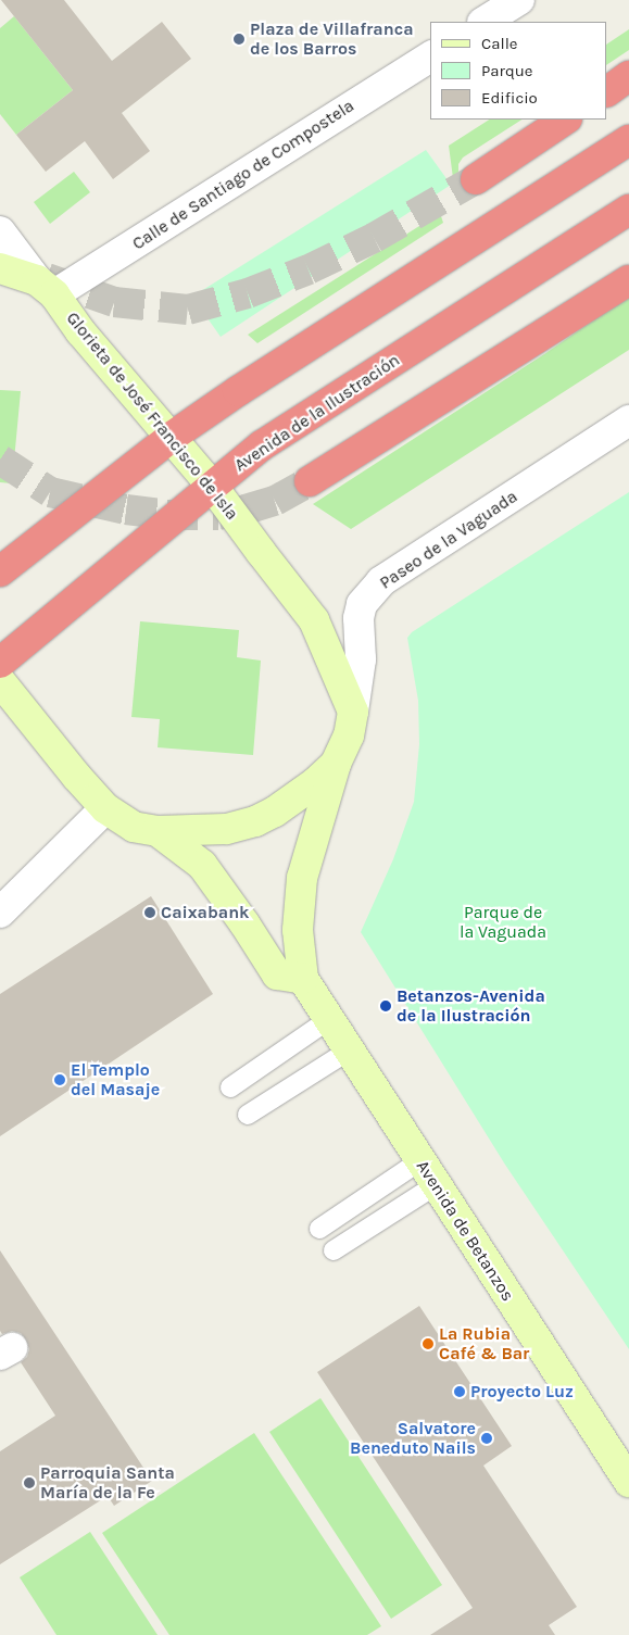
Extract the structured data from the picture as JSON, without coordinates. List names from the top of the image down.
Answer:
{
  "streets": {
    "highway": ["Avenida de la Ilustración"],
    "street": [
      "Calle de Santiago de Compostela",
      "Glorieta de José Francisco de Isla",
      "Paseo de la Vaguada",
      "Avenida de Betanzos"
    ]
  },
  "crossings": [
    ["Calle de Santiago de Compostela", "Glorieta de José Francisco de Isla"],
    ["Avenida de la Ilustración", "Glorieta de José Francisco de Isla"],
    ["Glorieta de José Francisco de Isla", "Paseo de la Vaguada"]
  ],
  "parks": ["Parque de la Vaguada"],
  "places": [
    "Plaza de Villafranca de los Barros",
    "Caixabank",
    "Betanzos-Avenida de la Ilustración",
    "El Templo del Masaje",
    "La Rubia Café & Bar",
    "Proyecto Luz",
    "Salvatore Beneduto Nails",
    "Parroquia Santa María de la Fe"
  ],
  "legend": ["Calle", "Parque", "Edificio"]
}
